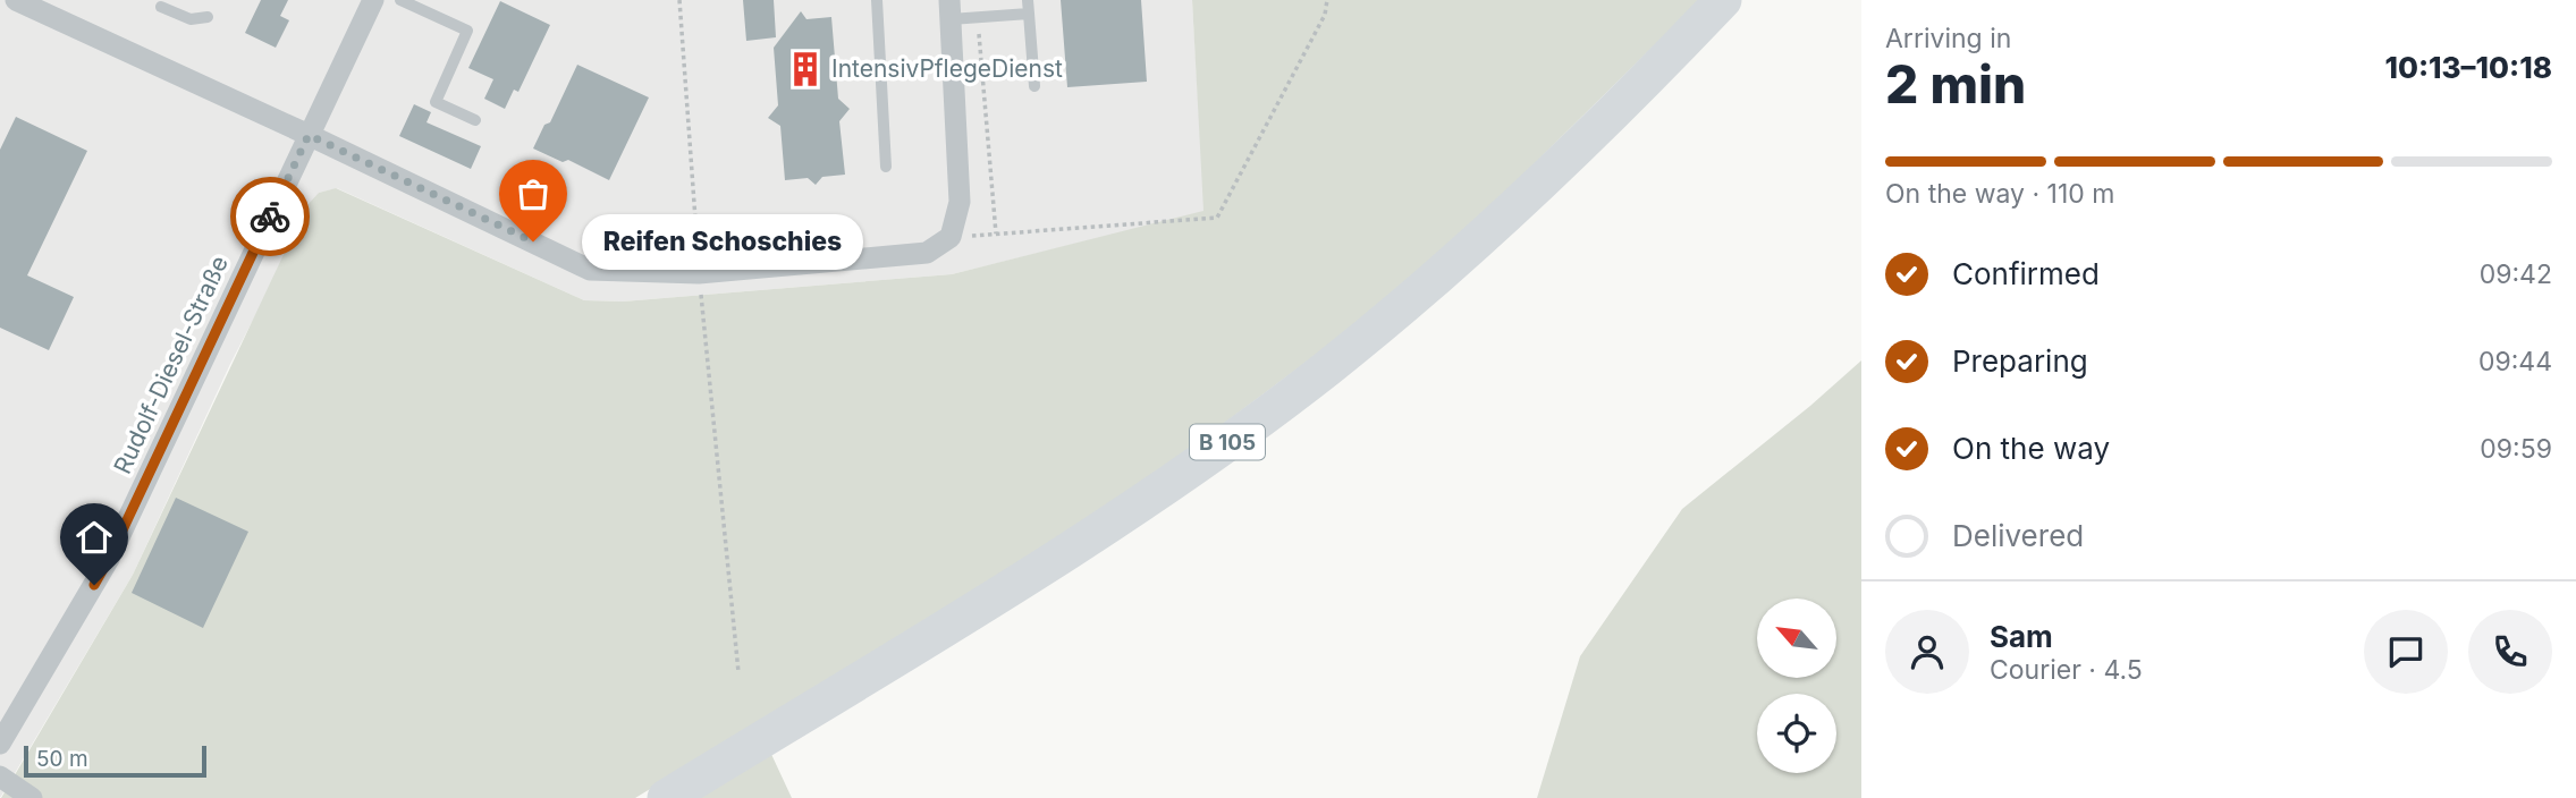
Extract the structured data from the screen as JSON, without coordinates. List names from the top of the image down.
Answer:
{
  "streets": {
    "highway": ["B 105"],
    "street": ["Rudolf-Diesel-Straße"]
  },
  "places": {
    "building": ["IntensivPflegeDienst"],
    "other": ["Reifen Schoschies"]
  },
  "scale_bar": "50 m",
  "north": "top left",
  "page": {
    "heading": ["2 min", "Arriving in", "10:13–10:18"],
    "panel": ["Sam", "Courier · 4.5"],
    "bar": "On the way · 110 m",
    "bubble": "Reifen Schoschies",
    "list": [
      ["Confirmed", "09:42"],
      ["Preparing", "09:44"],
      ["On the way", "09:59"],
      "Delivered"
    ],
    "scale": "50 m"
  }
}
